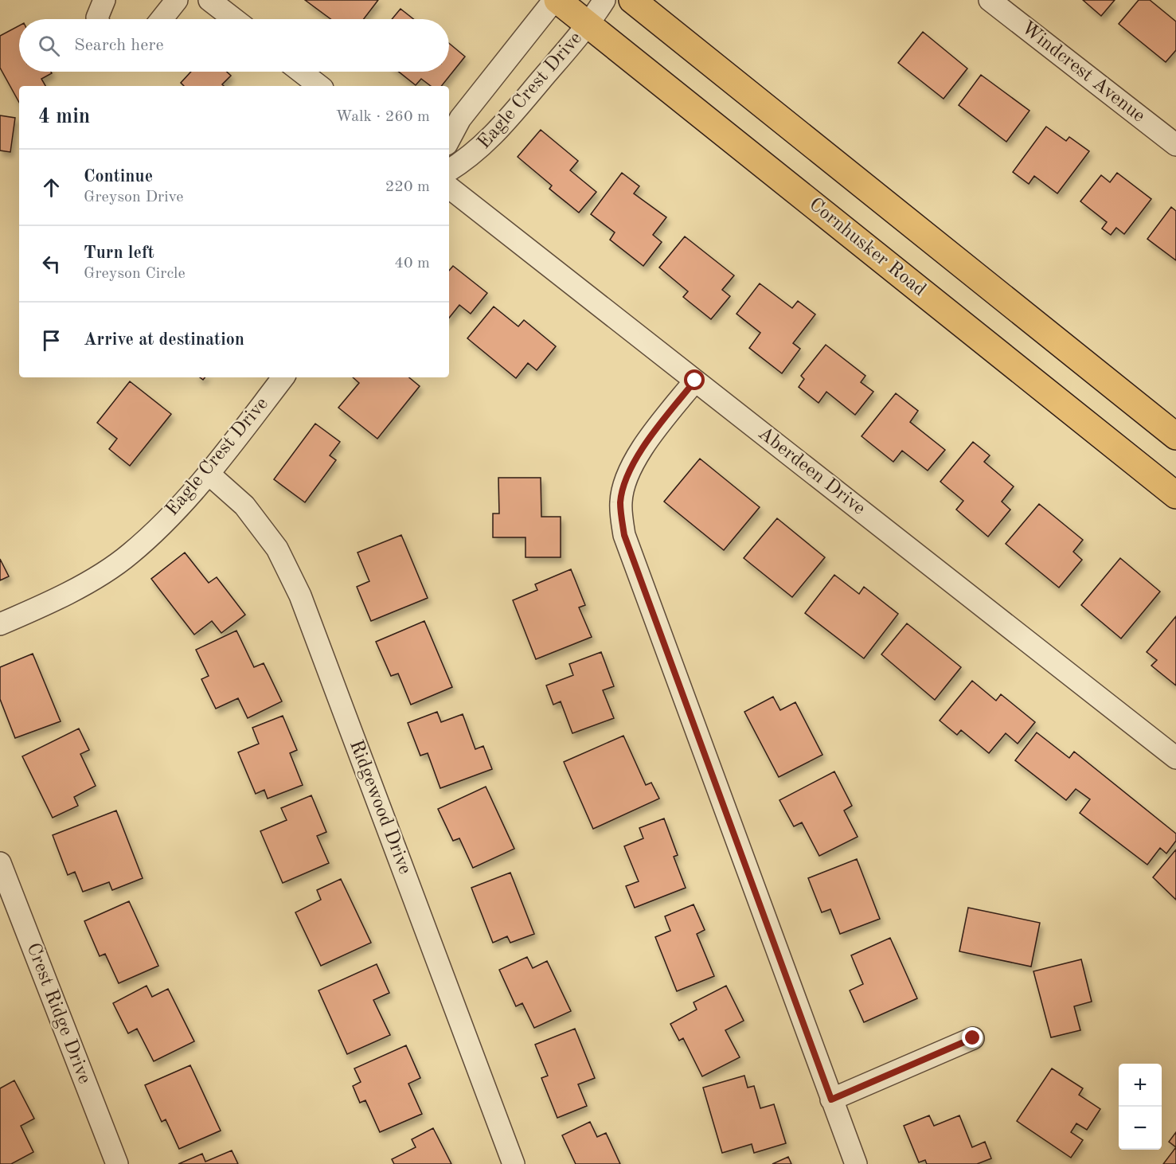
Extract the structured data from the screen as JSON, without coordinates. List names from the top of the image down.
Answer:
{
  "streets": {
    "main road": ["Cornhusker Road"],
    "street": [
      "Windcrest Avenue",
      "Eagle Crest Drive",
      "Aberdeen Drive",
      "Ridgewood Drive",
      "Crest Ridge Drive"
    ]
  },
  "crossings": [
    ["Eagle Crest Drive", "Cornhusker Road"],
    ["Eagle Crest Drive", "Ridgewood Drive"]
  ],
  "page": {
    "search": "Search here",
    "heading": ["4 min", "Walk · 260 m"],
    "list": [
      ["Continue", "Greyson Drive", "220 m"],
      ["Turn left", "Greyson Circle", "40 m"],
      "Arrive at destination"
    ],
    "map_buttons": ["+", "−"]
  }
}
